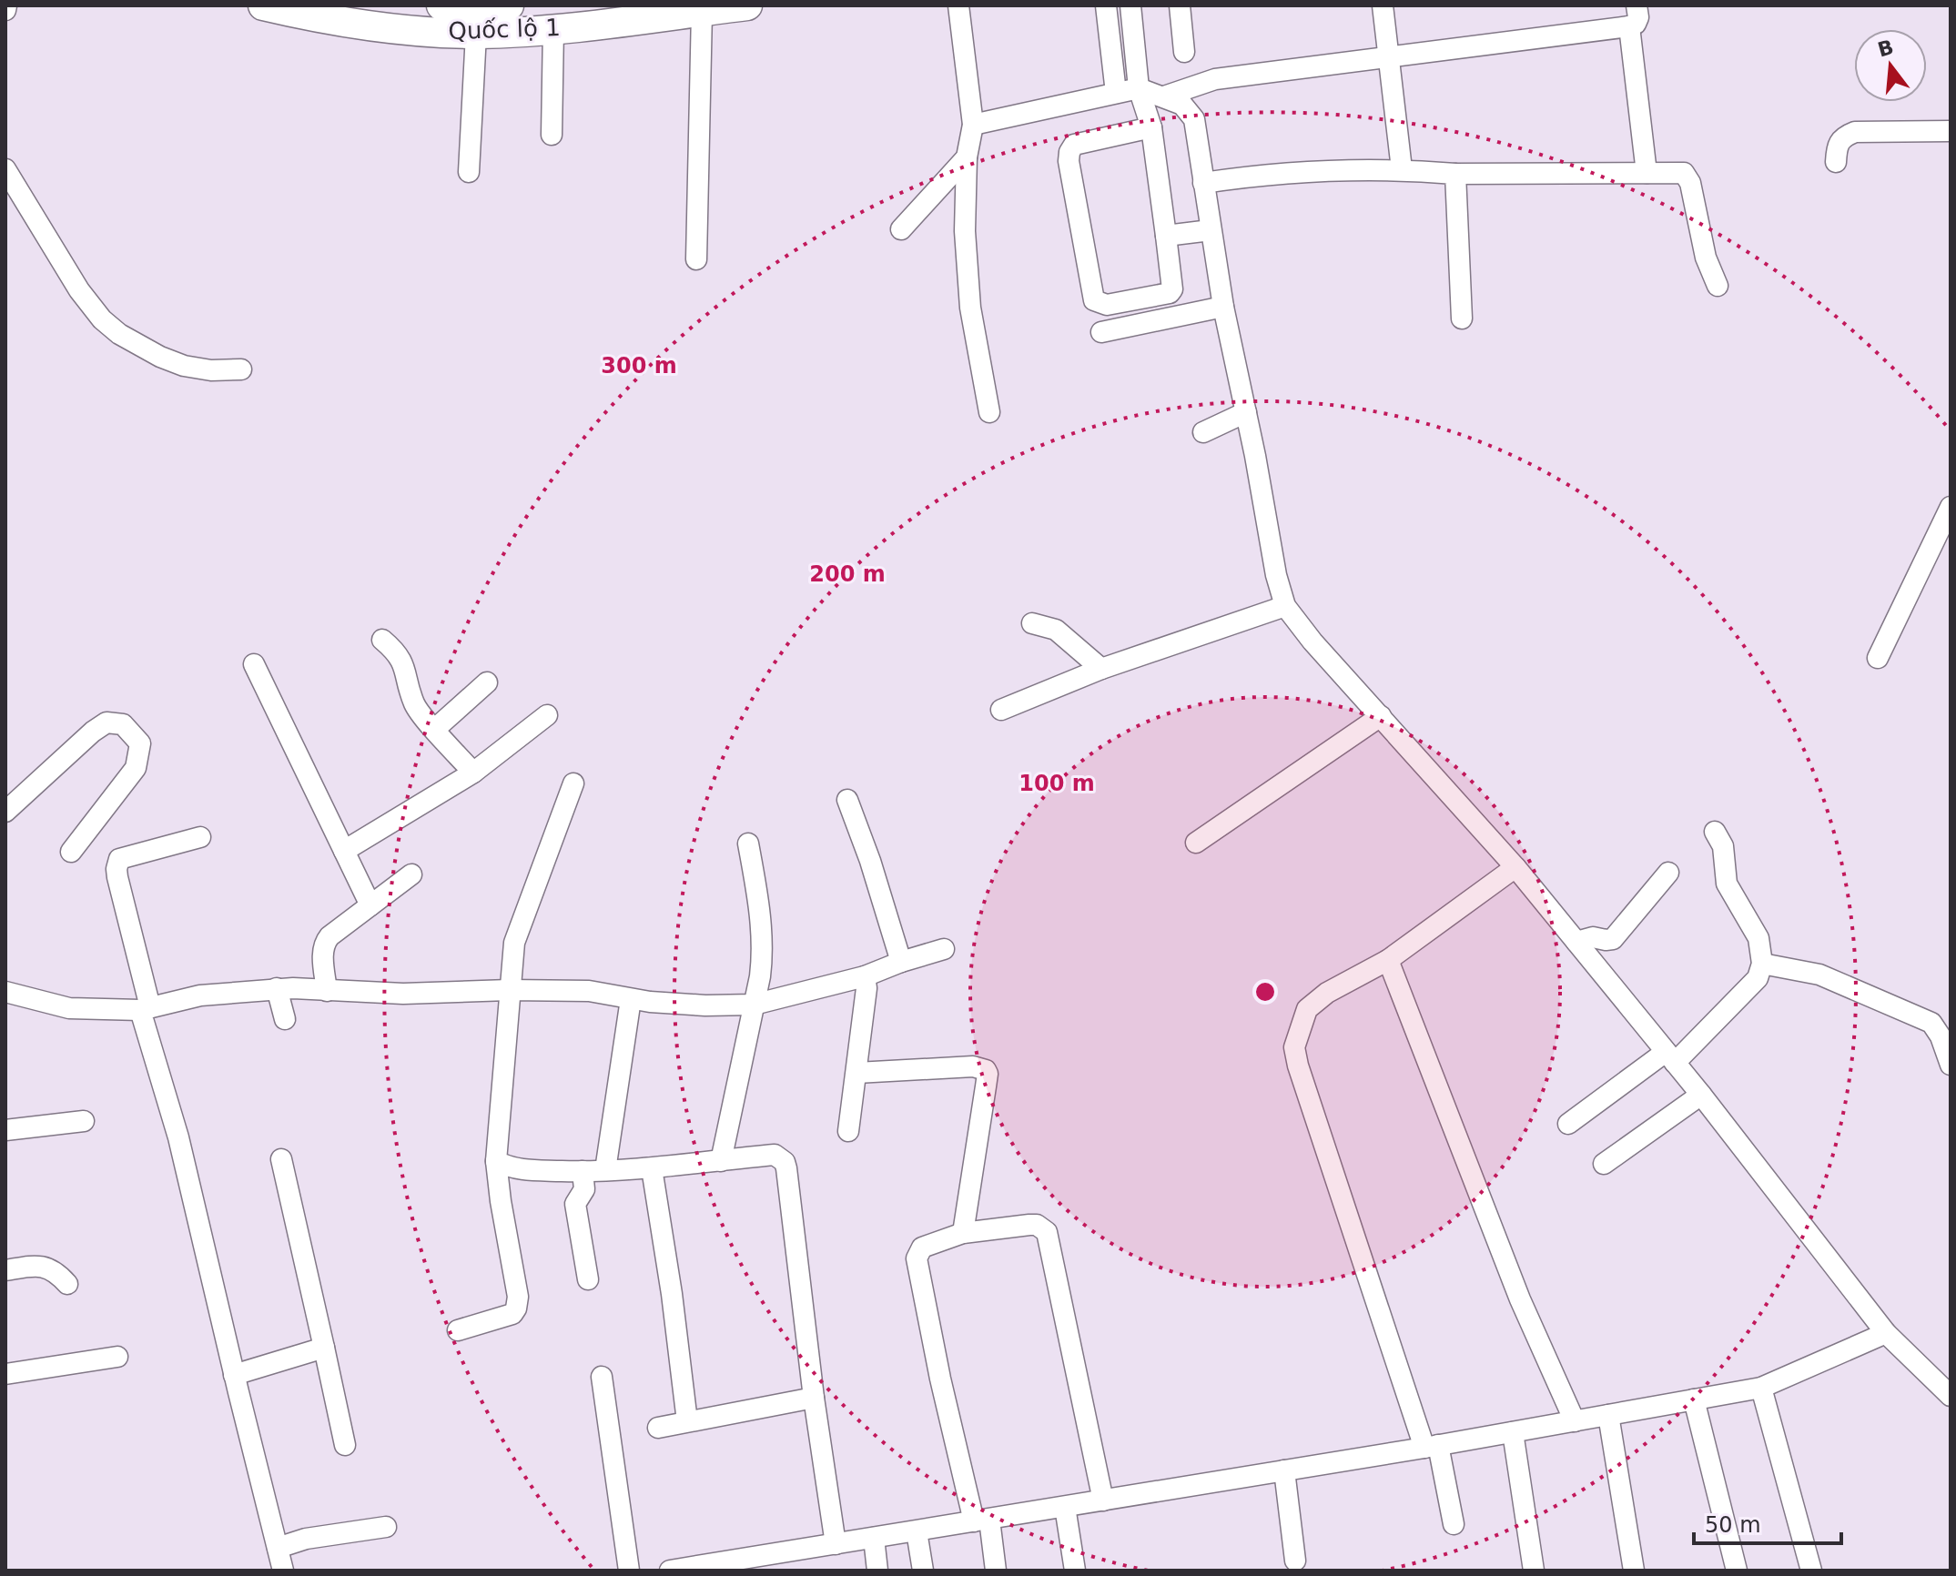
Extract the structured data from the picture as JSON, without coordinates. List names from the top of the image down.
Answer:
{
  "streets": {
    "highway": ["Quốc lộ 1"]
  },
  "scale_bar": "50 m",
  "north": "top",
  "rings": ["300 m", "200 m", "100 m"]
}
